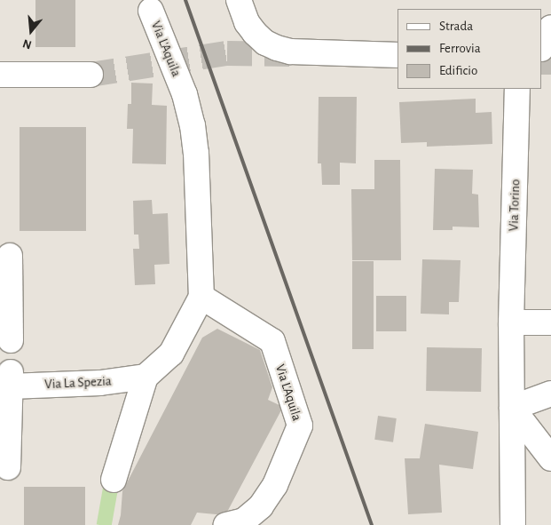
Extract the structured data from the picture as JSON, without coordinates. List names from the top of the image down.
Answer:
{
  "streets": {
    "street": ["Via L'Aquila", "Via Torino", "Via La Spezia"]
  },
  "legend": ["Strada", "Ferrovia", "Edificio"],
  "north": "bottom"
}
